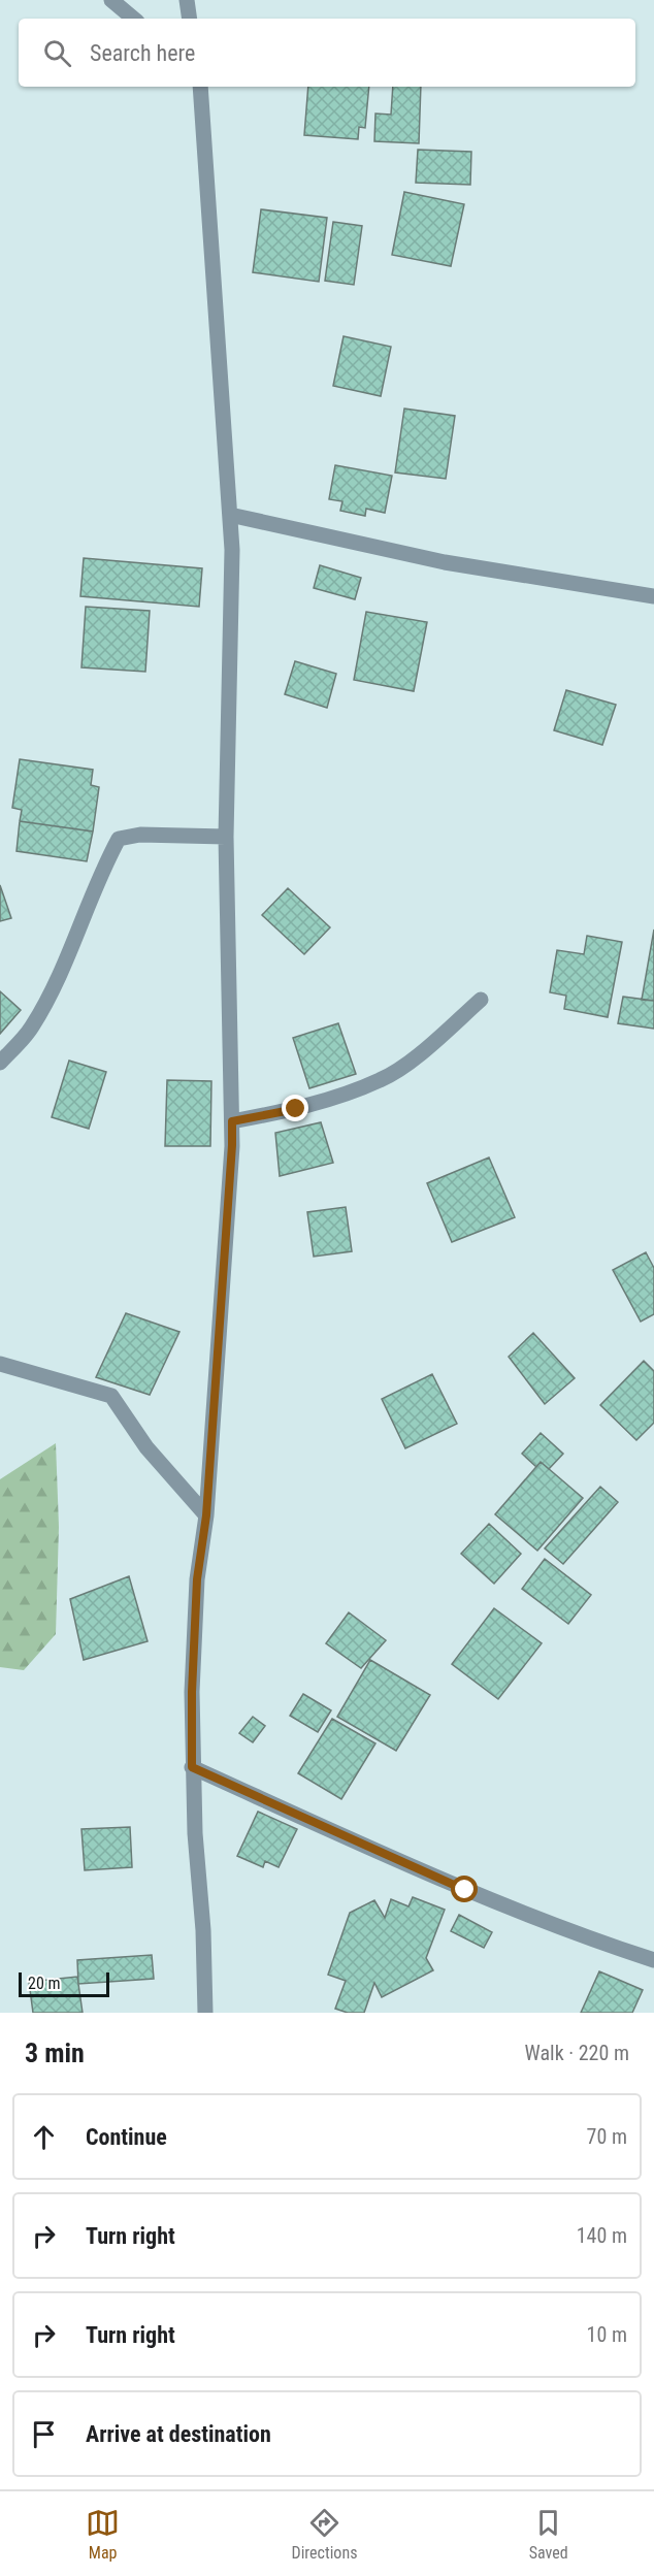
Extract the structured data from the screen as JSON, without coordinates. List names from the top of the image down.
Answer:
{
  "scale_bar": "20 m",
  "page": {
    "search": "Search here",
    "scale": "20 m",
    "heading": ["3 min", "Walk · 220 m"],
    "list": [
      ["Continue", "70 m"],
      ["Turn right", "140 m"],
      ["Turn right", "10 m"],
      "Arrive at destination"
    ],
    "nav": ["Map", "Directions", "Saved"]
  }
}
